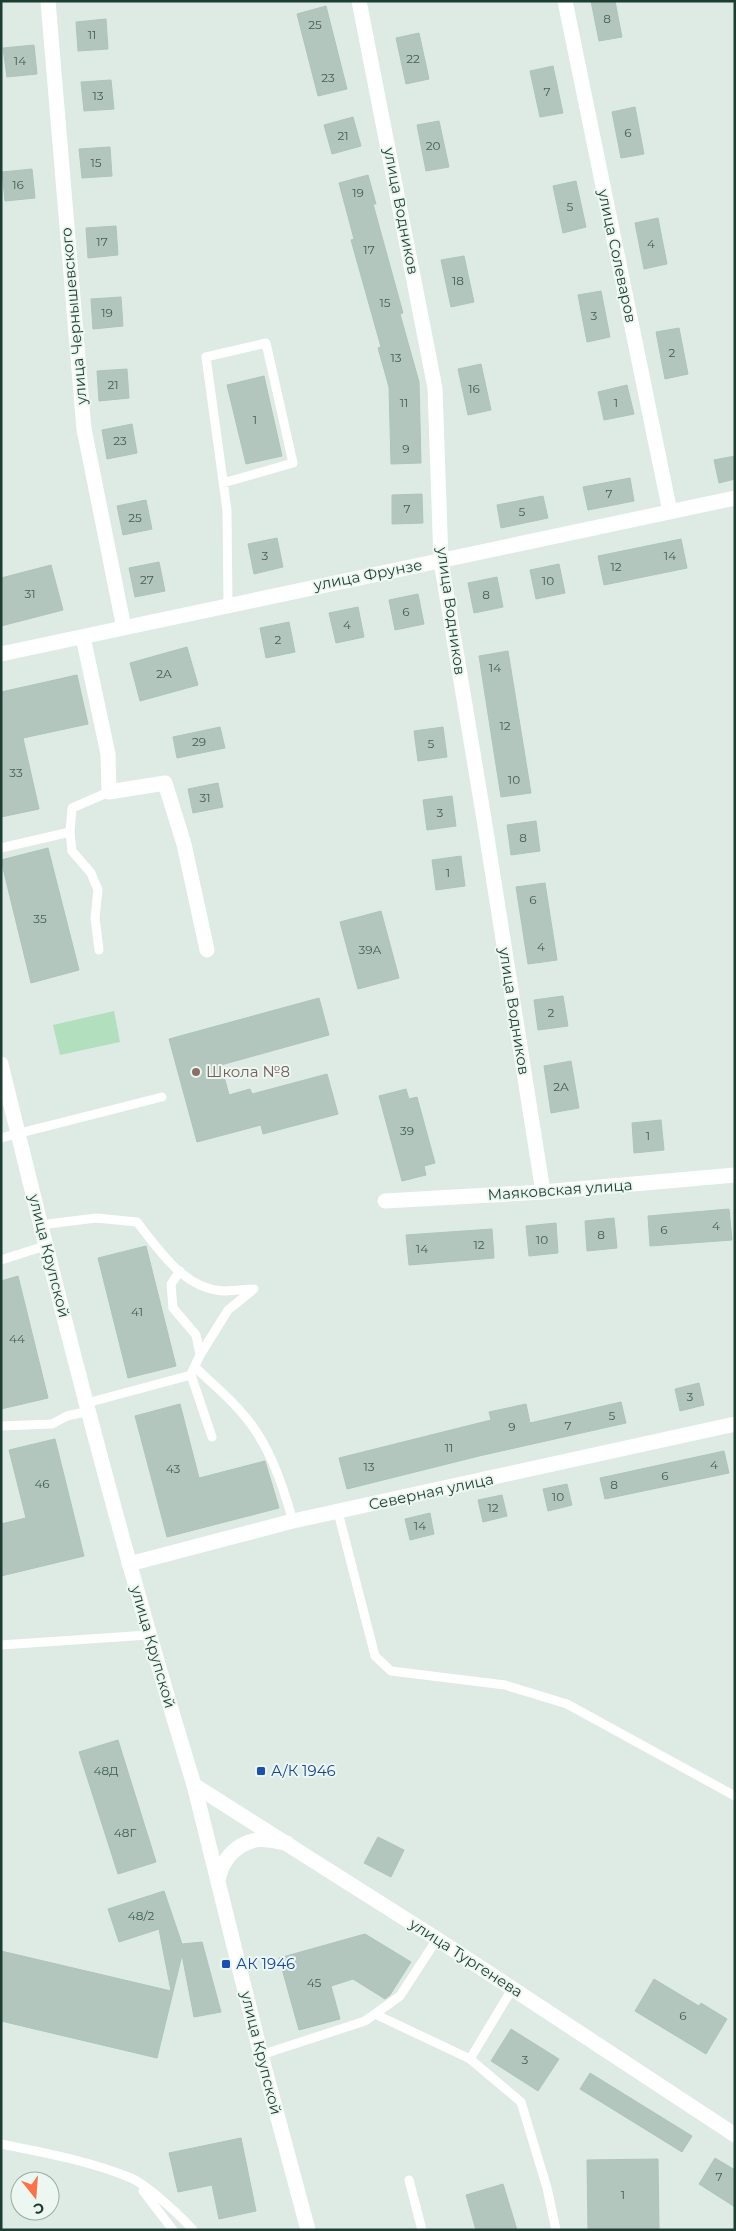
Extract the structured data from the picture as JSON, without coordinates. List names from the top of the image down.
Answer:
{
  "streets": {
    "street": [
      "улица Водников",
      "улица Солеваров",
      "улица Чернышевского",
      "улица Фрунзе",
      "Маяковская улица",
      "улица Крупской",
      "Северная улица",
      "улица Тургенева"
    ]
  },
  "crossings": [
    ["улица Водников", "улица Фрунзе"],
    ["улица Водников", "Маяковская улица"],
    ["улица Солеваров", "улица Фрунзе"],
    ["улица Чернышевского", "улица Фрунзе"],
    ["улица Крупской", "Северная улица"],
    ["улица Крупской", "улица Тургенева"]
  ],
  "places": {
    "other": ["Школа №8"],
    "transit": ["А/К 1946", "АК 1946"]
  },
  "house_numbers": [
    "8",
    "25",
    "11",
    "22",
    "14",
    "23",
    "7",
    "13",
    "6",
    "21",
    "20",
    "15",
    "16",
    "19",
    "5",
    "17",
    "4",
    "17",
    "18",
    "15",
    "19",
    "3",
    "2",
    "13",
    "21",
    "16",
    "11",
    "1",
    "1",
    "23",
    "9",
    "7",
    "7",
    "5",
    "25",
    "3",
    "14",
    "12",
    "27",
    "10",
    "31",
    "8",
    "6",
    "4",
    "2",
    "14",
    "2А",
    "12",
    "29",
    "5",
    "33",
    "10",
    "31",
    "3",
    "8",
    "1",
    "6",
    "35",
    "4",
    "39А",
    "2",
    "2А",
    "39",
    "1",
    "4",
    "6",
    "8",
    "10",
    "12",
    "14",
    "41",
    "44",
    "3",
    "5",
    "7",
    "9",
    "11",
    "4",
    "13",
    "43",
    "6",
    "46",
    "8",
    "10",
    "12",
    "14",
    "48Д",
    "48Г",
    "48/2",
    "45",
    "6",
    "3",
    "7",
    "1"
  ],
  "north": "bottom"
}
